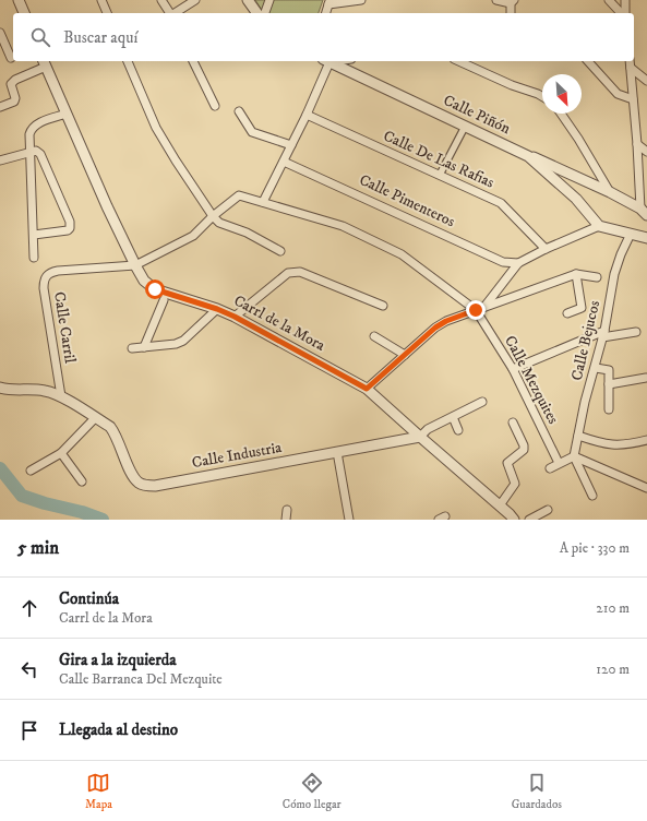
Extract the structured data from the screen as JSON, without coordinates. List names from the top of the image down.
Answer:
{
  "streets": {
    "street": [
      "Calle Piñón",
      "Calle De Las Rafias",
      "Calle Pimenteros",
      "Carrl de la Mora",
      "Calle Carril",
      "Calle Bejucos",
      "Calle Mezquites",
      "Calle Industria"
    ]
  },
  "crossings": [
    ["Carrl de la Mora", "Calle Carril"],
    ["Carrl de la Mora", "Calle Industria"],
    ["Calle Carril", "Calle Industria"]
  ],
  "north": "bottom right",
  "page": {
    "search": "Buscar aquí",
    "heading": ["5 min", "A pie · 330 m"],
    "list": [
      ["Continúa", "Carrl de la Mora", "210 m"],
      ["Gira a la izquierda", "Calle Barranca Del Mezquite", "120 m"],
      "Llegada al destino"
    ],
    "nav": ["Mapa", "Cómo llegar", "Guardados"]
  }
}
